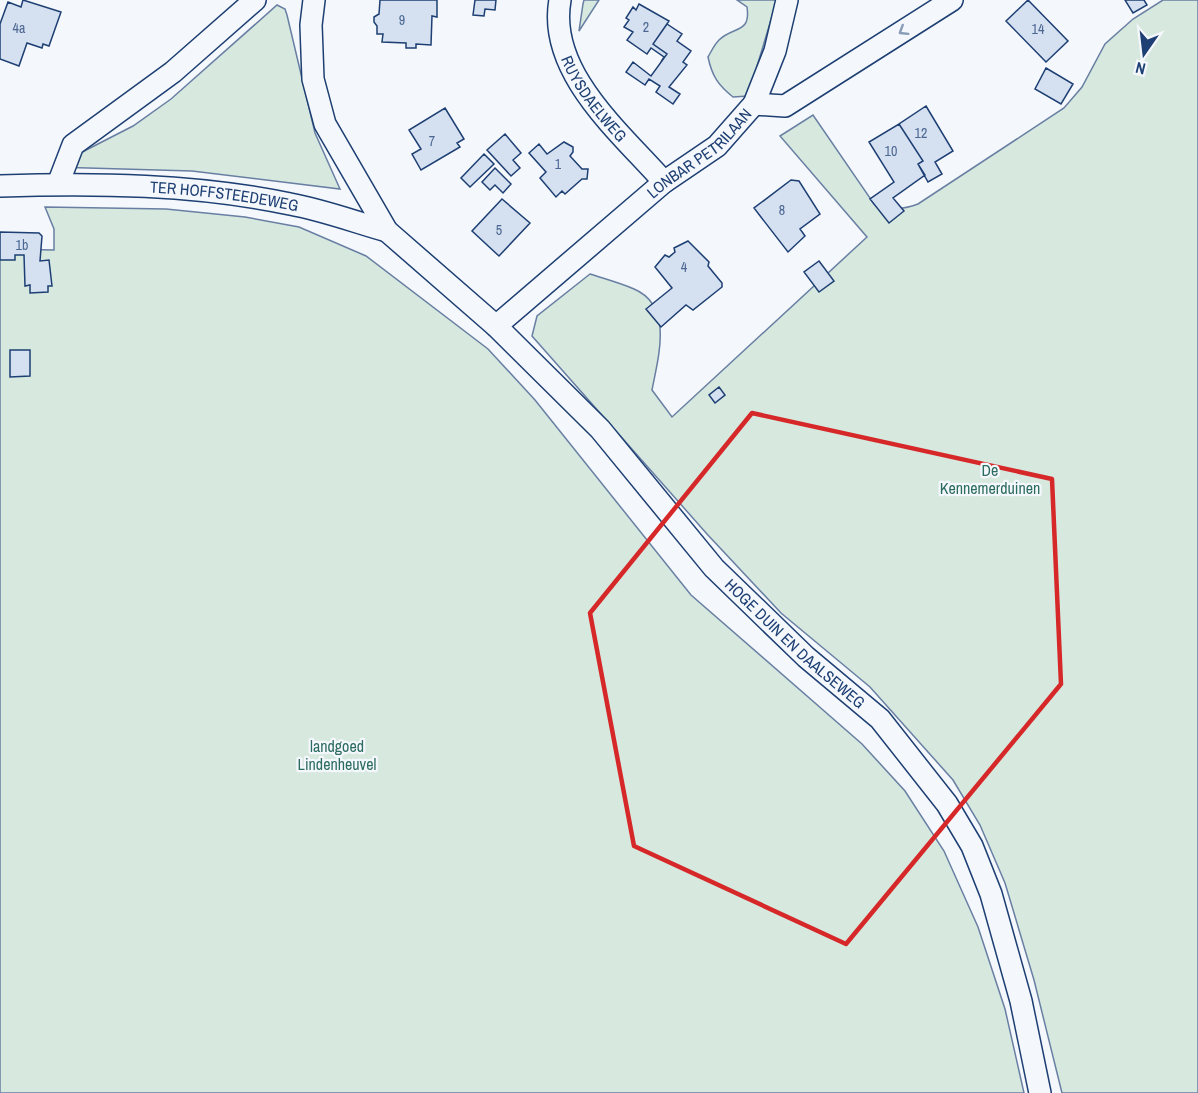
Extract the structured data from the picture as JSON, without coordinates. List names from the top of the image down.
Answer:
{
  "streets": {
    "street": [
      "RUYSDAELWEG",
      "LONBAR PETRILAAN",
      "TER HOFFSTEEDEWEG",
      "HOGE DUIN EN DAALSEWEG"
    ]
  },
  "crossings": [
    ["RUYSDAELWEG", "LONBAR PETRILAAN"],
    ["LONBAR PETRILAAN", "HOGE DUIN EN DAALSEWEG"],
    ["TER HOFFSTEEDEWEG", "HOGE DUIN EN DAALSEWEG"]
  ],
  "one_way": ["LONBAR PETRILAAN"],
  "parks": ["De Kennemerduinen", "landgoed Lindenheuvel"],
  "house_numbers": [
    "9",
    "2",
    "4a",
    "14",
    "12",
    "7",
    "10",
    "1",
    "8",
    "5",
    "1b",
    "4"
  ],
  "north": "bottom"
}
